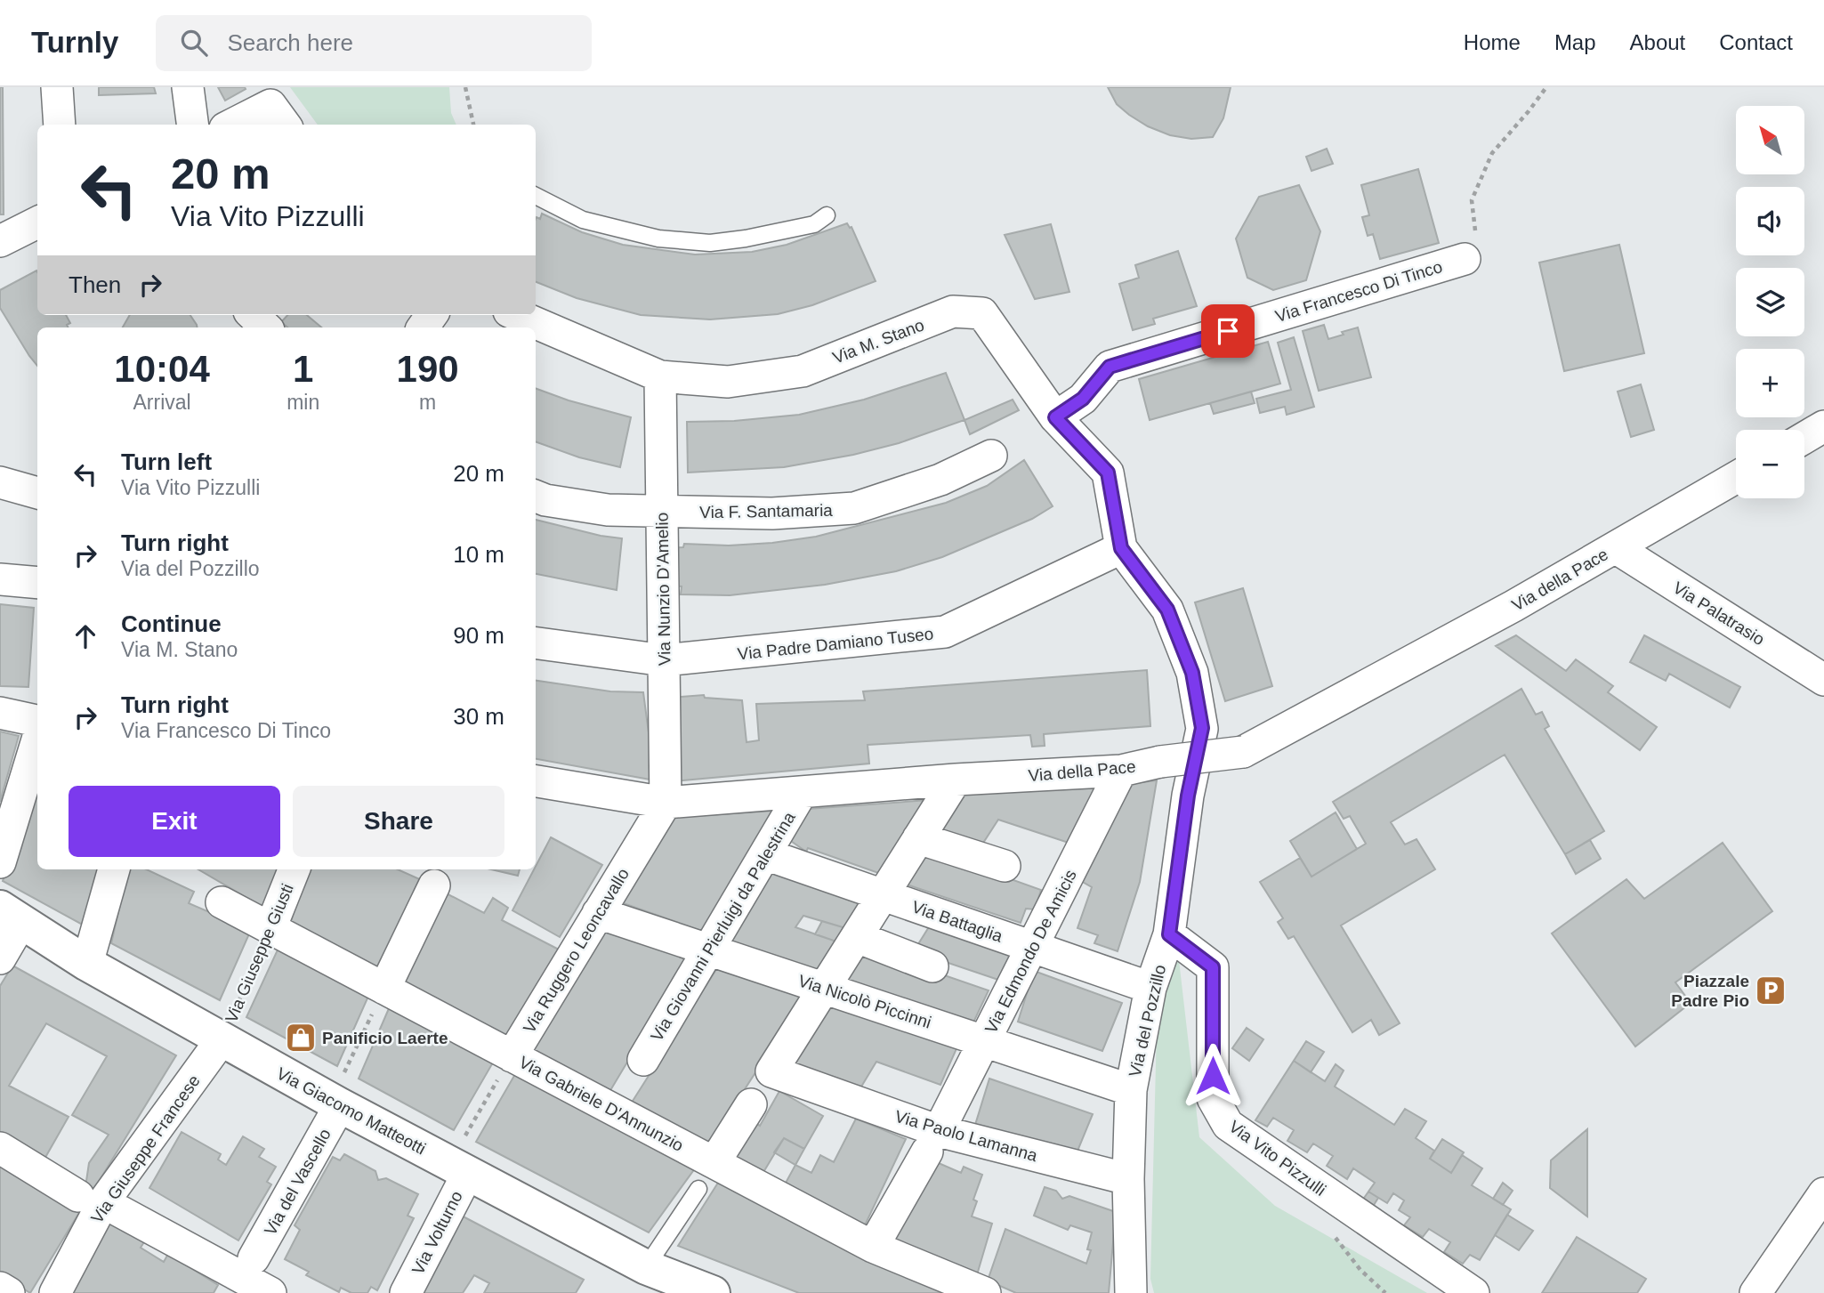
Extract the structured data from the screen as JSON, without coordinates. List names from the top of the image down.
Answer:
{
  "streets": {
    "street": [
      "Via Francesco Di Tinco",
      "Via M. Stano",
      "Via F. Santamaria",
      "Via della Pace",
      "Via Nunzio D'Amelio",
      "Via Palatrasio",
      "Via Padre Damiano Tuseo",
      "Via Battaglia",
      "Via Giovanni Pierluigi da Palestrina",
      "Via Ruggero Leoncavallo",
      "Via Edmondo De Amicis",
      "Via Giuseppe Giusti",
      "Via Nicolò Piccinni",
      "Via del Pozzillo",
      "Via Gabriele D'Annunzio",
      "Via Giacomo Matteotti",
      "Via Paolo Lamanna",
      "Via Giuseppe Francese",
      "Via Vito Pizzulli",
      "Via del Vascello",
      "Via Volturno"
    ]
  },
  "crossings": [
    ["Via Francesco Di Tinco", "Via M. Stano"],
    ["Via M. Stano", "Via Nunzio D'Amelio"],
    ["Via M. Stano", "Via Padre Damiano Tuseo"],
    ["Via M. Stano", "Via del Pozzillo"],
    ["Via F. Santamaria", "Via Nunzio D'Amelio"],
    ["Via della Pace", "Via Nunzio D'Amelio"],
    ["Via della Pace", "Via Palatrasio"],
    ["Via della Pace", "Via Giovanni Pierluigi da Palestrina"],
    ["Via della Pace", "Via Ruggero Leoncavallo"],
    ["Via della Pace", "Via Edmondo De Amicis"],
    ["Via Nunzio D'Amelio", "Via Padre Damiano Tuseo"],
    ["Via Nunzio D'Amelio", "Via Ruggero Leoncavallo"],
    ["Via Padre Damiano Tuseo", "Via del Pozzillo"],
    ["Via Battaglia", "Via Giovanni Pierluigi da Palestrina"],
    ["Via Battaglia", "Via Edmondo De Amicis"],
    ["Via Battaglia", "Via del Pozzillo"],
    ["Via Giovanni Pierluigi da Palestrina", "Via Nicolò Piccinni"],
    ["Via Ruggero Leoncavallo", "Via Nicolò Piccinni"],
    ["Via Ruggero Leoncavallo", "Via Gabriele D'Annunzio"],
    ["Via Edmondo De Amicis", "Via Nicolò Piccinni"],
    ["Via Edmondo De Amicis", "Via Gabriele D'Annunzio"],
    ["Via Edmondo De Amicis", "Via Paolo Lamanna"],
    ["Via Giuseppe Giusti", "Via Gabriele D'Annunzio"],
    ["Via Giuseppe Giusti", "Via Giacomo Matteotti"],
    ["Via Giuseppe Giusti", "Via Giuseppe Francese"],
    ["Via Nicolò Piccinni", "Via del Pozzillo"],
    ["Via Nicolò Piccinni", "Via Paolo Lamanna"],
    ["Via del Pozzillo", "Via Paolo Lamanna"],
    ["Via del Pozzillo", "Via Vito Pizzulli"],
    ["Via Giacomo Matteotti", "Via Giuseppe Francese"],
    ["Via Giacomo Matteotti", "Via del Vascello"],
    ["Via Giacomo Matteotti", "Via Volturno"]
  ],
  "places": {
    "parking": ["Piazzale Padre Pio"],
    "shop": ["Panificio Laerte"]
  },
  "north": "top left",
  "page": {
    "header": "Turnly",
    "search": "Search here",
    "nav": [
      "Home",
      "Map",
      "About",
      "Contact"
    ],
    "map_buttons": ["+", "−"],
    "turn": ["20 m", "Via Vito Pizzulli"],
    "then": "Then",
    "eta": [
      "10:04",
      "Arrival",
      "1",
      "min",
      "190",
      "m"
    ],
    "list": [
      {
        "name": "Turn left",
        "note": "Via Vito Pizzulli",
        "value": "20 m"
      },
      {
        "name": "Turn right",
        "note": "Via del Pozzillo",
        "value": "10 m"
      },
      {
        "name": "Continue",
        "note": "Via M. Stano",
        "value": "90 m"
      },
      {
        "name": "Turn right",
        "note": "Via Francesco Di Tinco",
        "value": "30 m"
      }
    ],
    "buttons": ["Exit", "Share"]
  }
}
